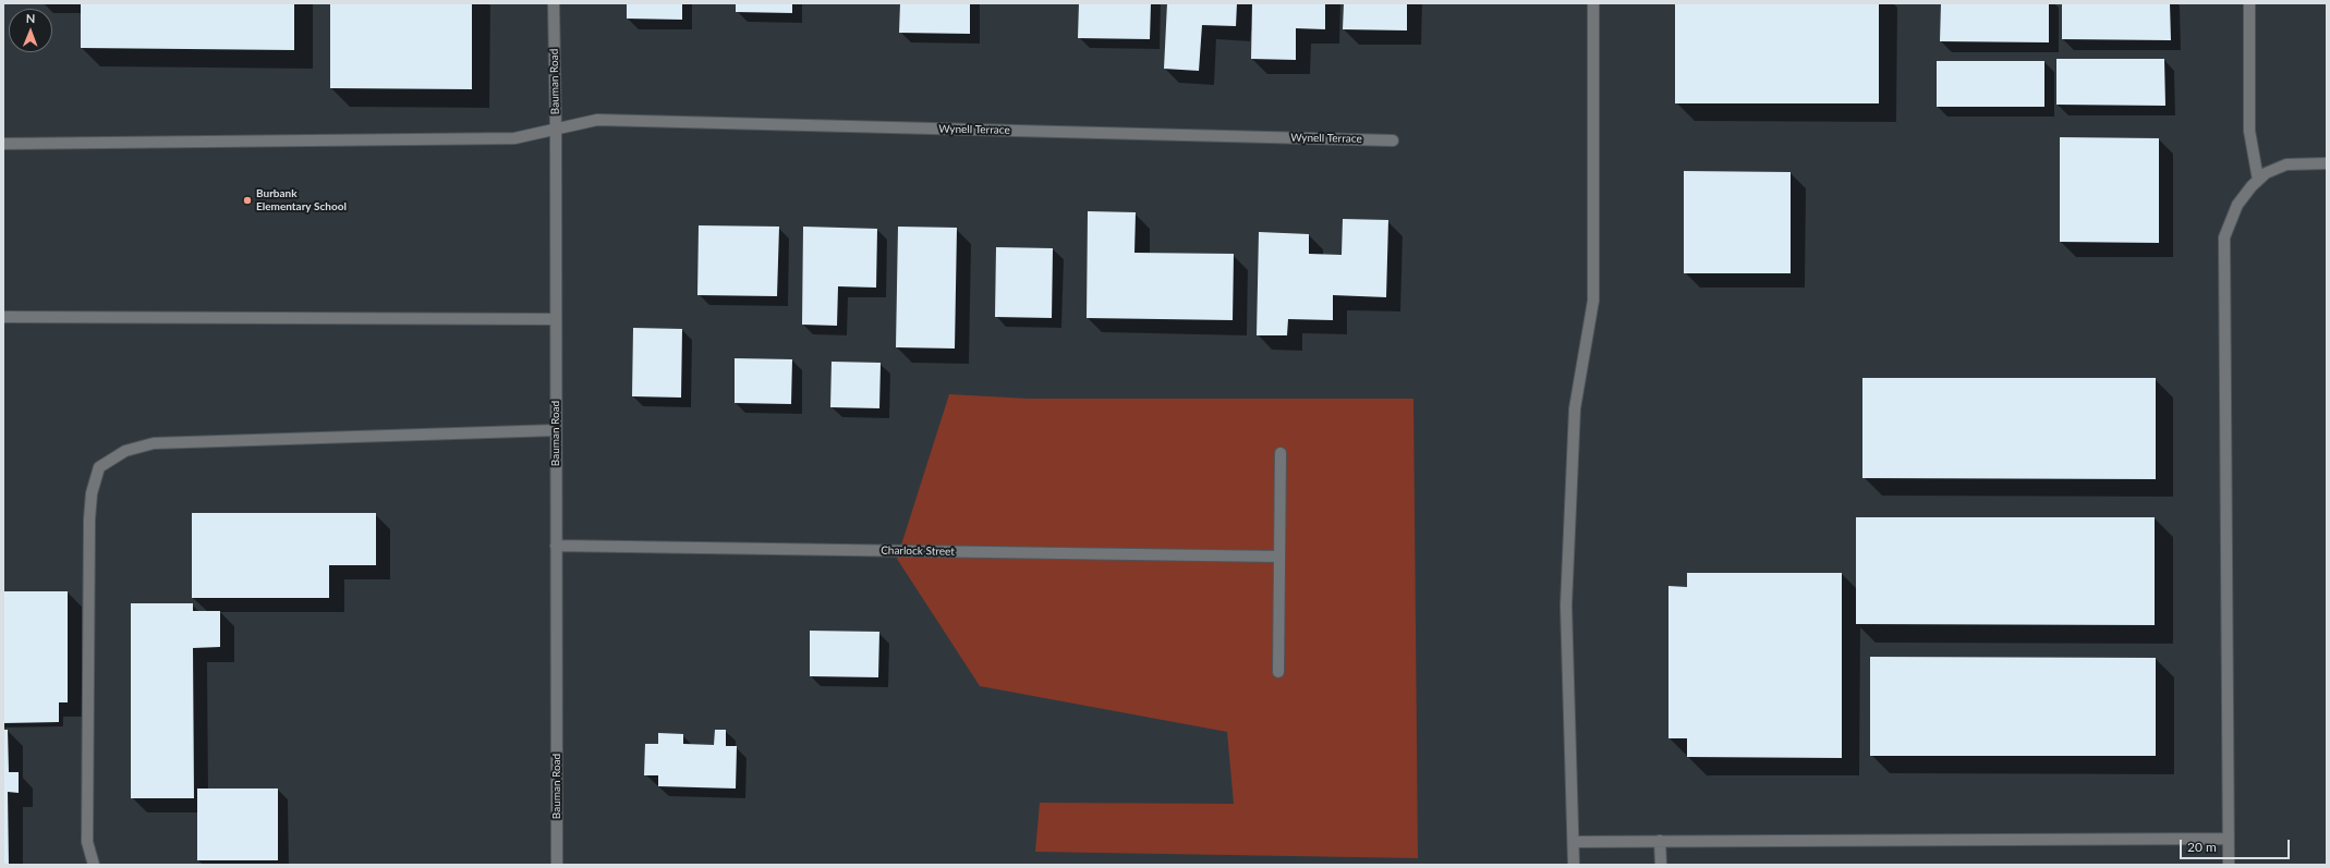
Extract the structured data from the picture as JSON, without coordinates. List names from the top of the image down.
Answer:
{
  "streets": {
    "street": ["Bauman Road", "Wynell Terrace", "Charlock Street"]
  },
  "crossings": [
    ["Bauman Road", "Wynell Terrace"],
    ["Bauman Road", "Charlock Street"]
  ],
  "places": ["Burbank Elementary School"],
  "scale_bar": "20 m",
  "north": "top"
}
